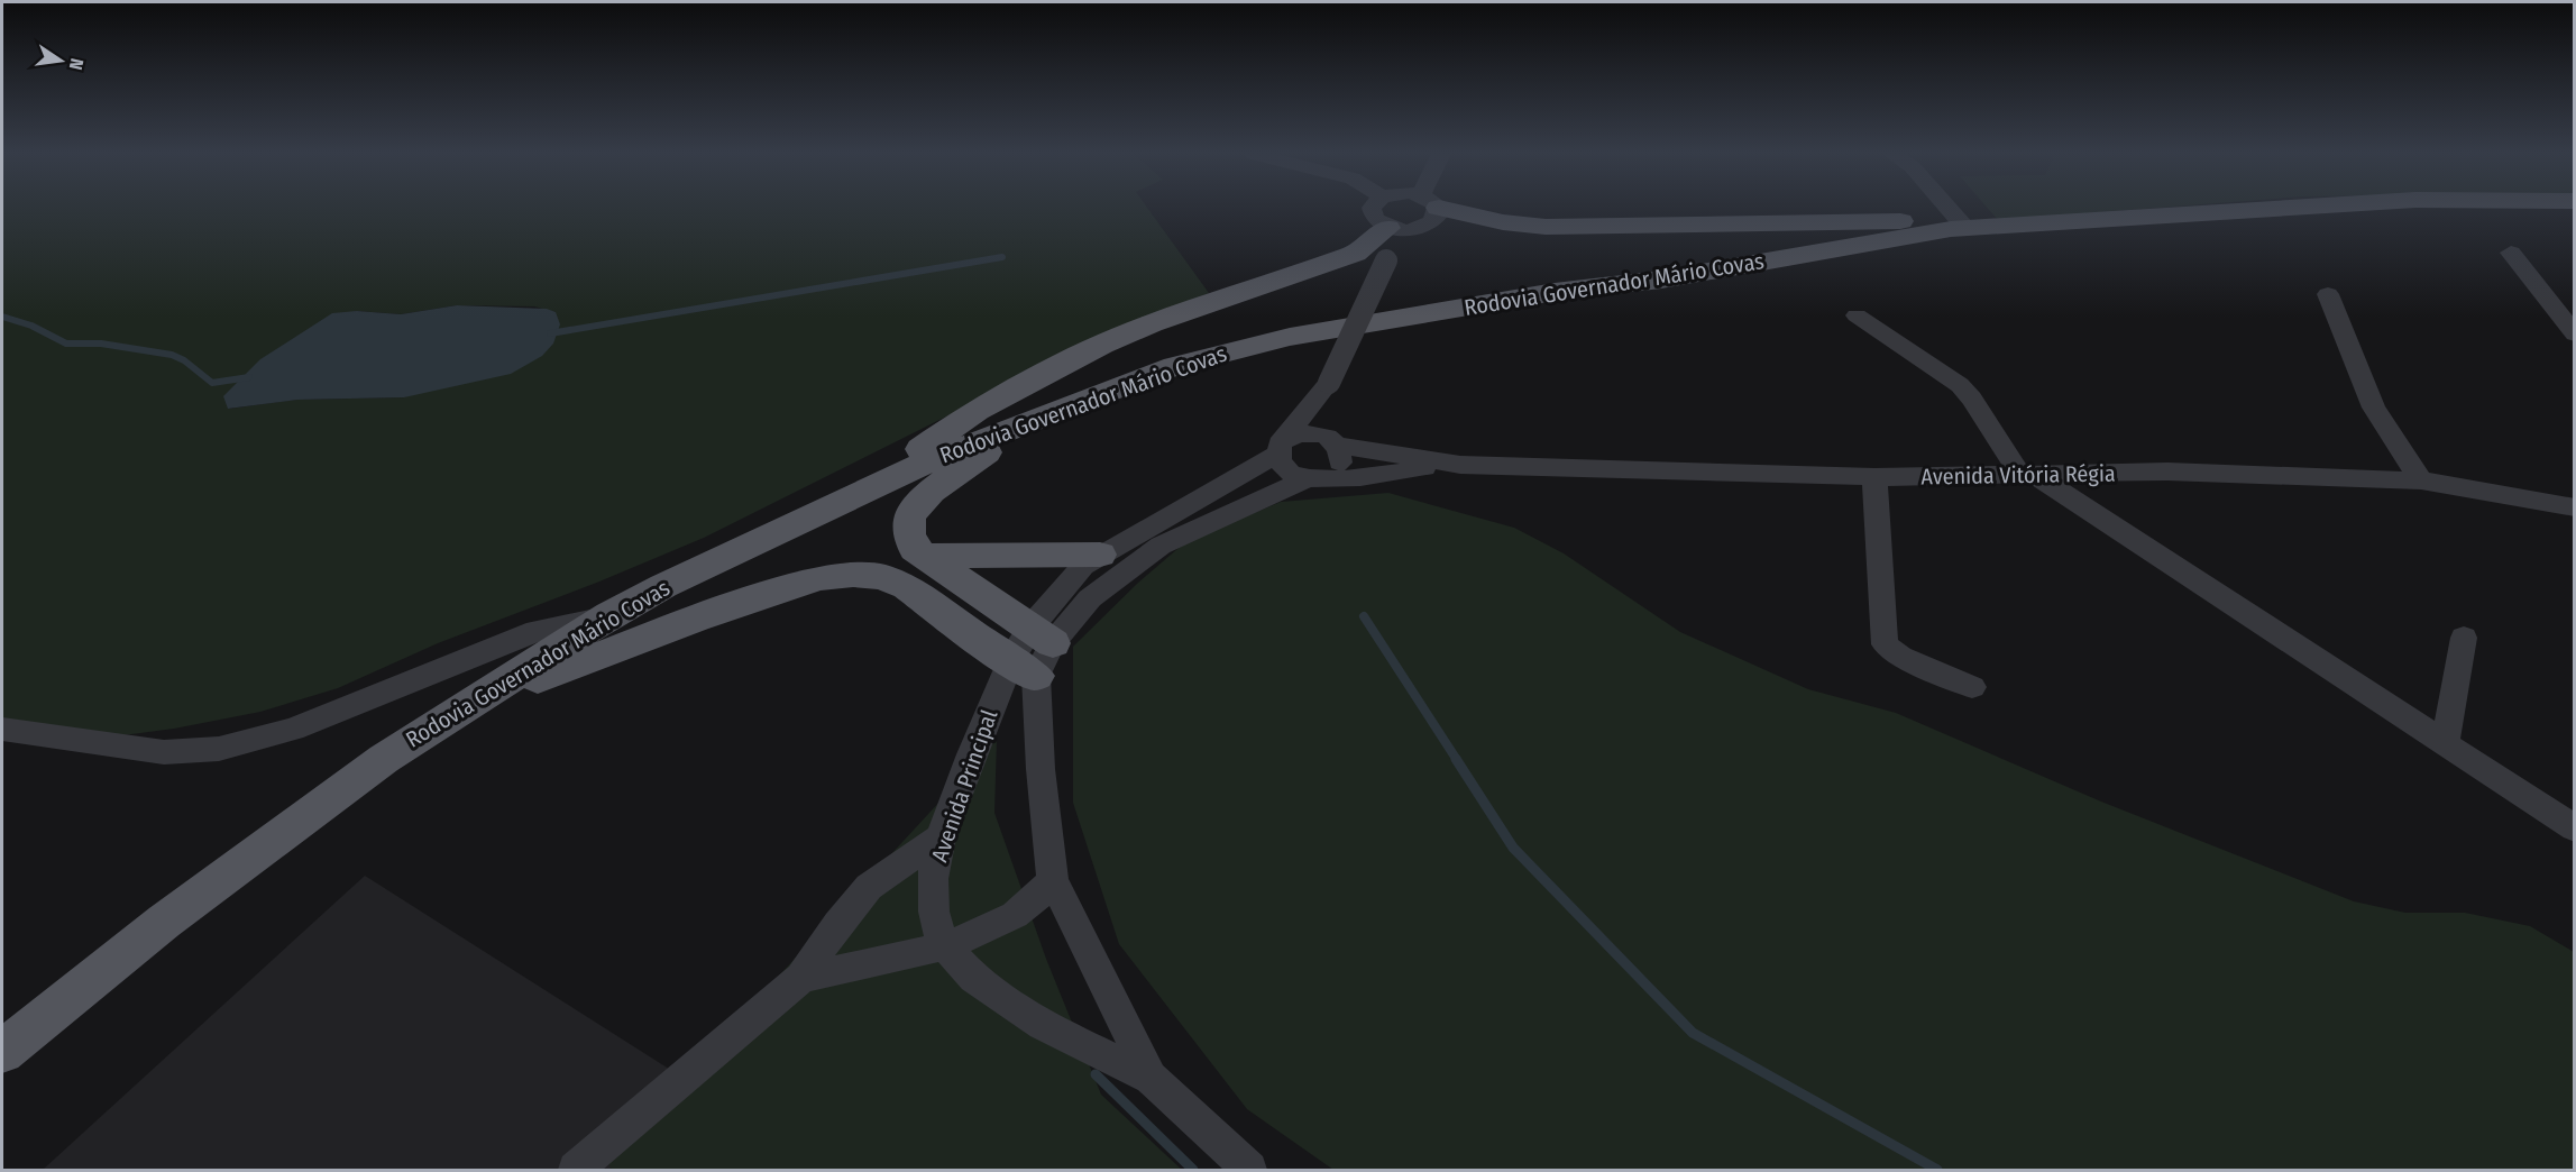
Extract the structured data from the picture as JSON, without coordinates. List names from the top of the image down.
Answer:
{
  "streets": {
    "main road": ["Rodovia Governador Mário Covas"],
    "street": ["Avenida Vitória Régia", "Avenida Principal"]
  },
  "north": "right"
}
